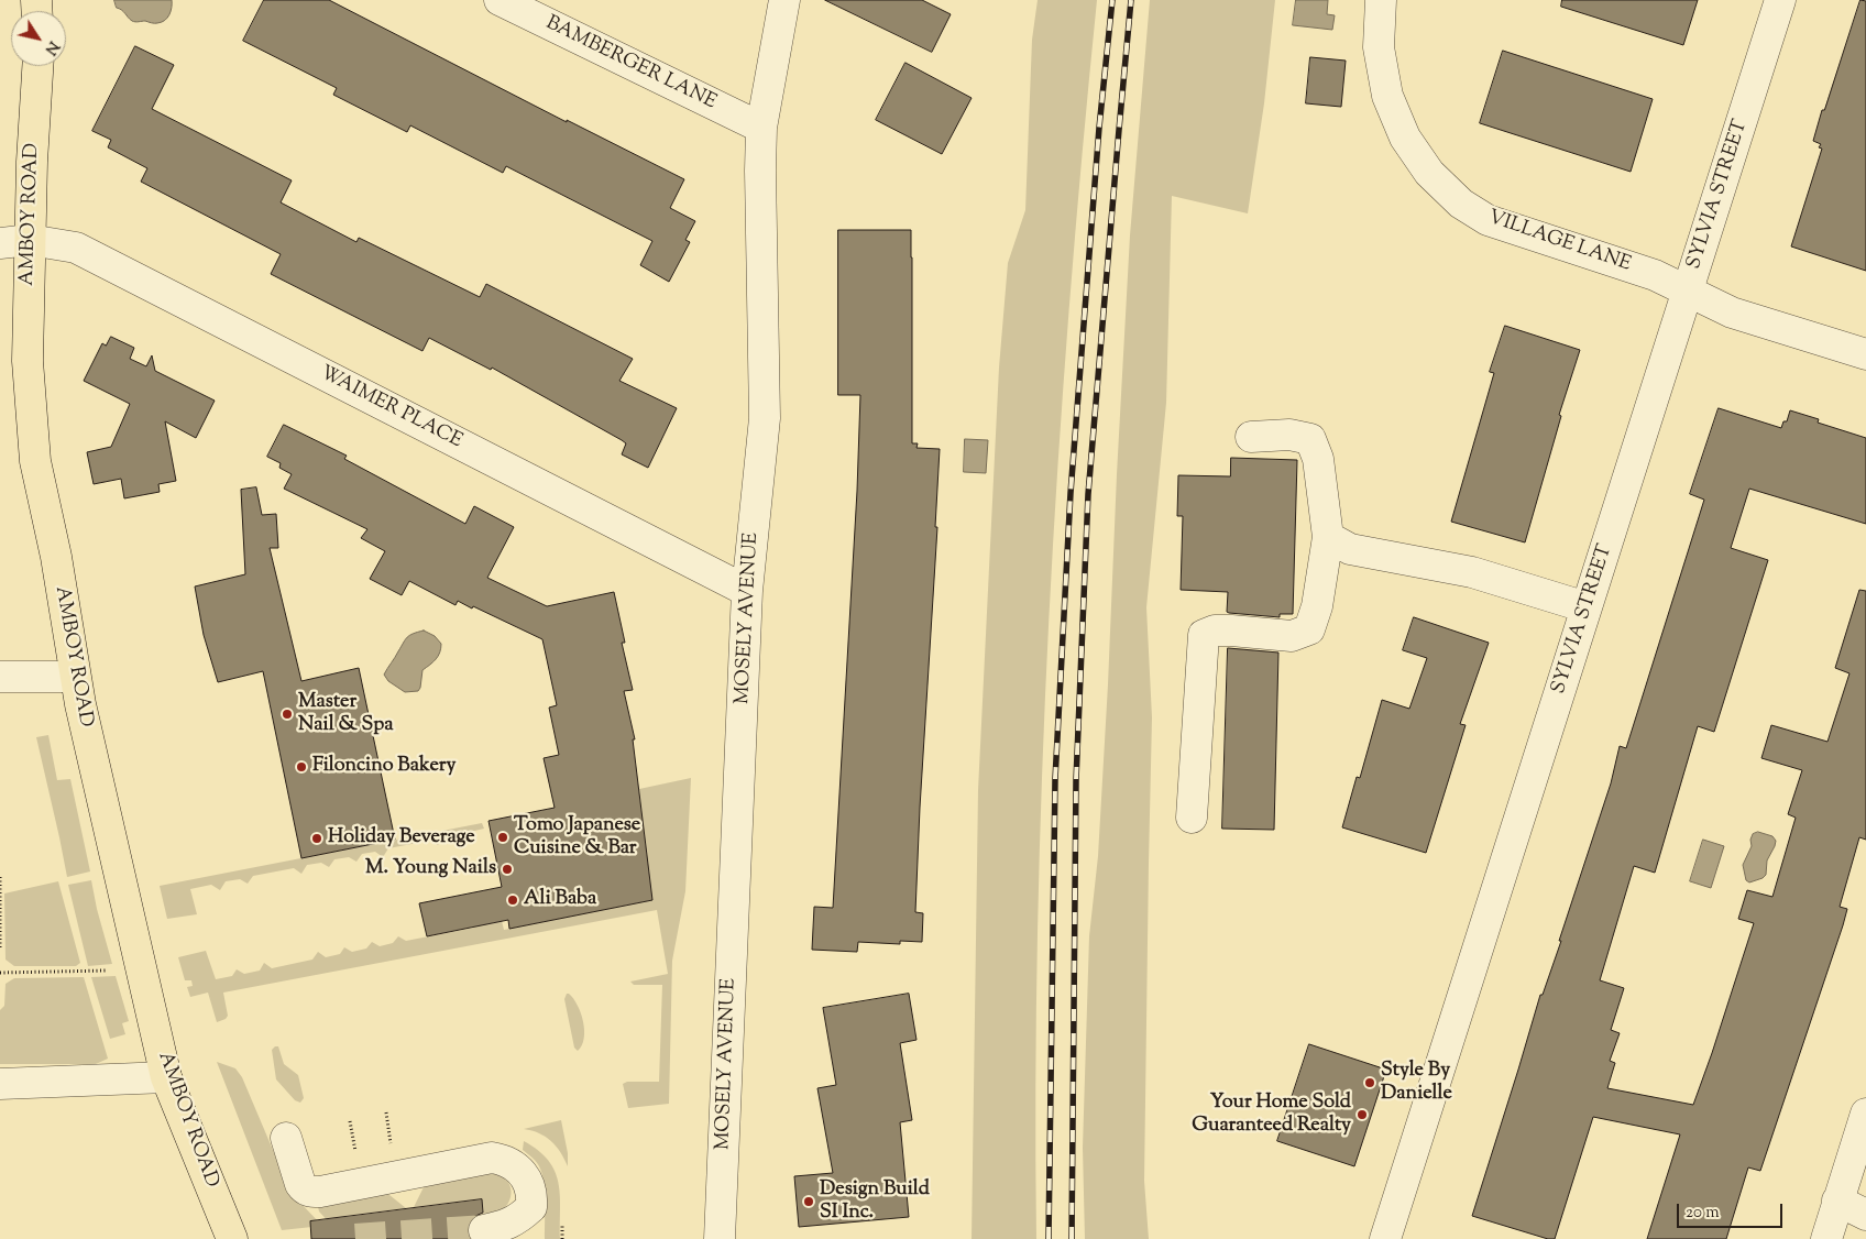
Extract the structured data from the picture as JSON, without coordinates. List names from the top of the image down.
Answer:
{
  "streets": {
    "main road": ["AMBOY ROAD"],
    "street": [
      "BAMBERGER LANE",
      "SYLVIA STREET",
      "VILLAGE LANE",
      "WAIMER PLACE",
      "MOSELY AVENUE"
    ]
  },
  "crossings": [
    ["BAMBERGER LANE", "MOSELY AVENUE"],
    ["SYLVIA STREET", "VILLAGE LANE"],
    ["AMBOY ROAD", "WAIMER PLACE"],
    ["WAIMER PLACE", "MOSELY AVENUE"]
  ],
  "places": [
    "Master Nail & Spa",
    "Filoncino Bakery",
    "Tomo Japanese Cuisine & Bar",
    "Holiday Beverage",
    "M. Young Nails",
    "Ali Baba",
    "Style By Danielle",
    "Your Home Sold Guaranteed Realty",
    "Design Build SI Inc."
  ],
  "scale_bar": "20 m",
  "north": "bottom right"
}
